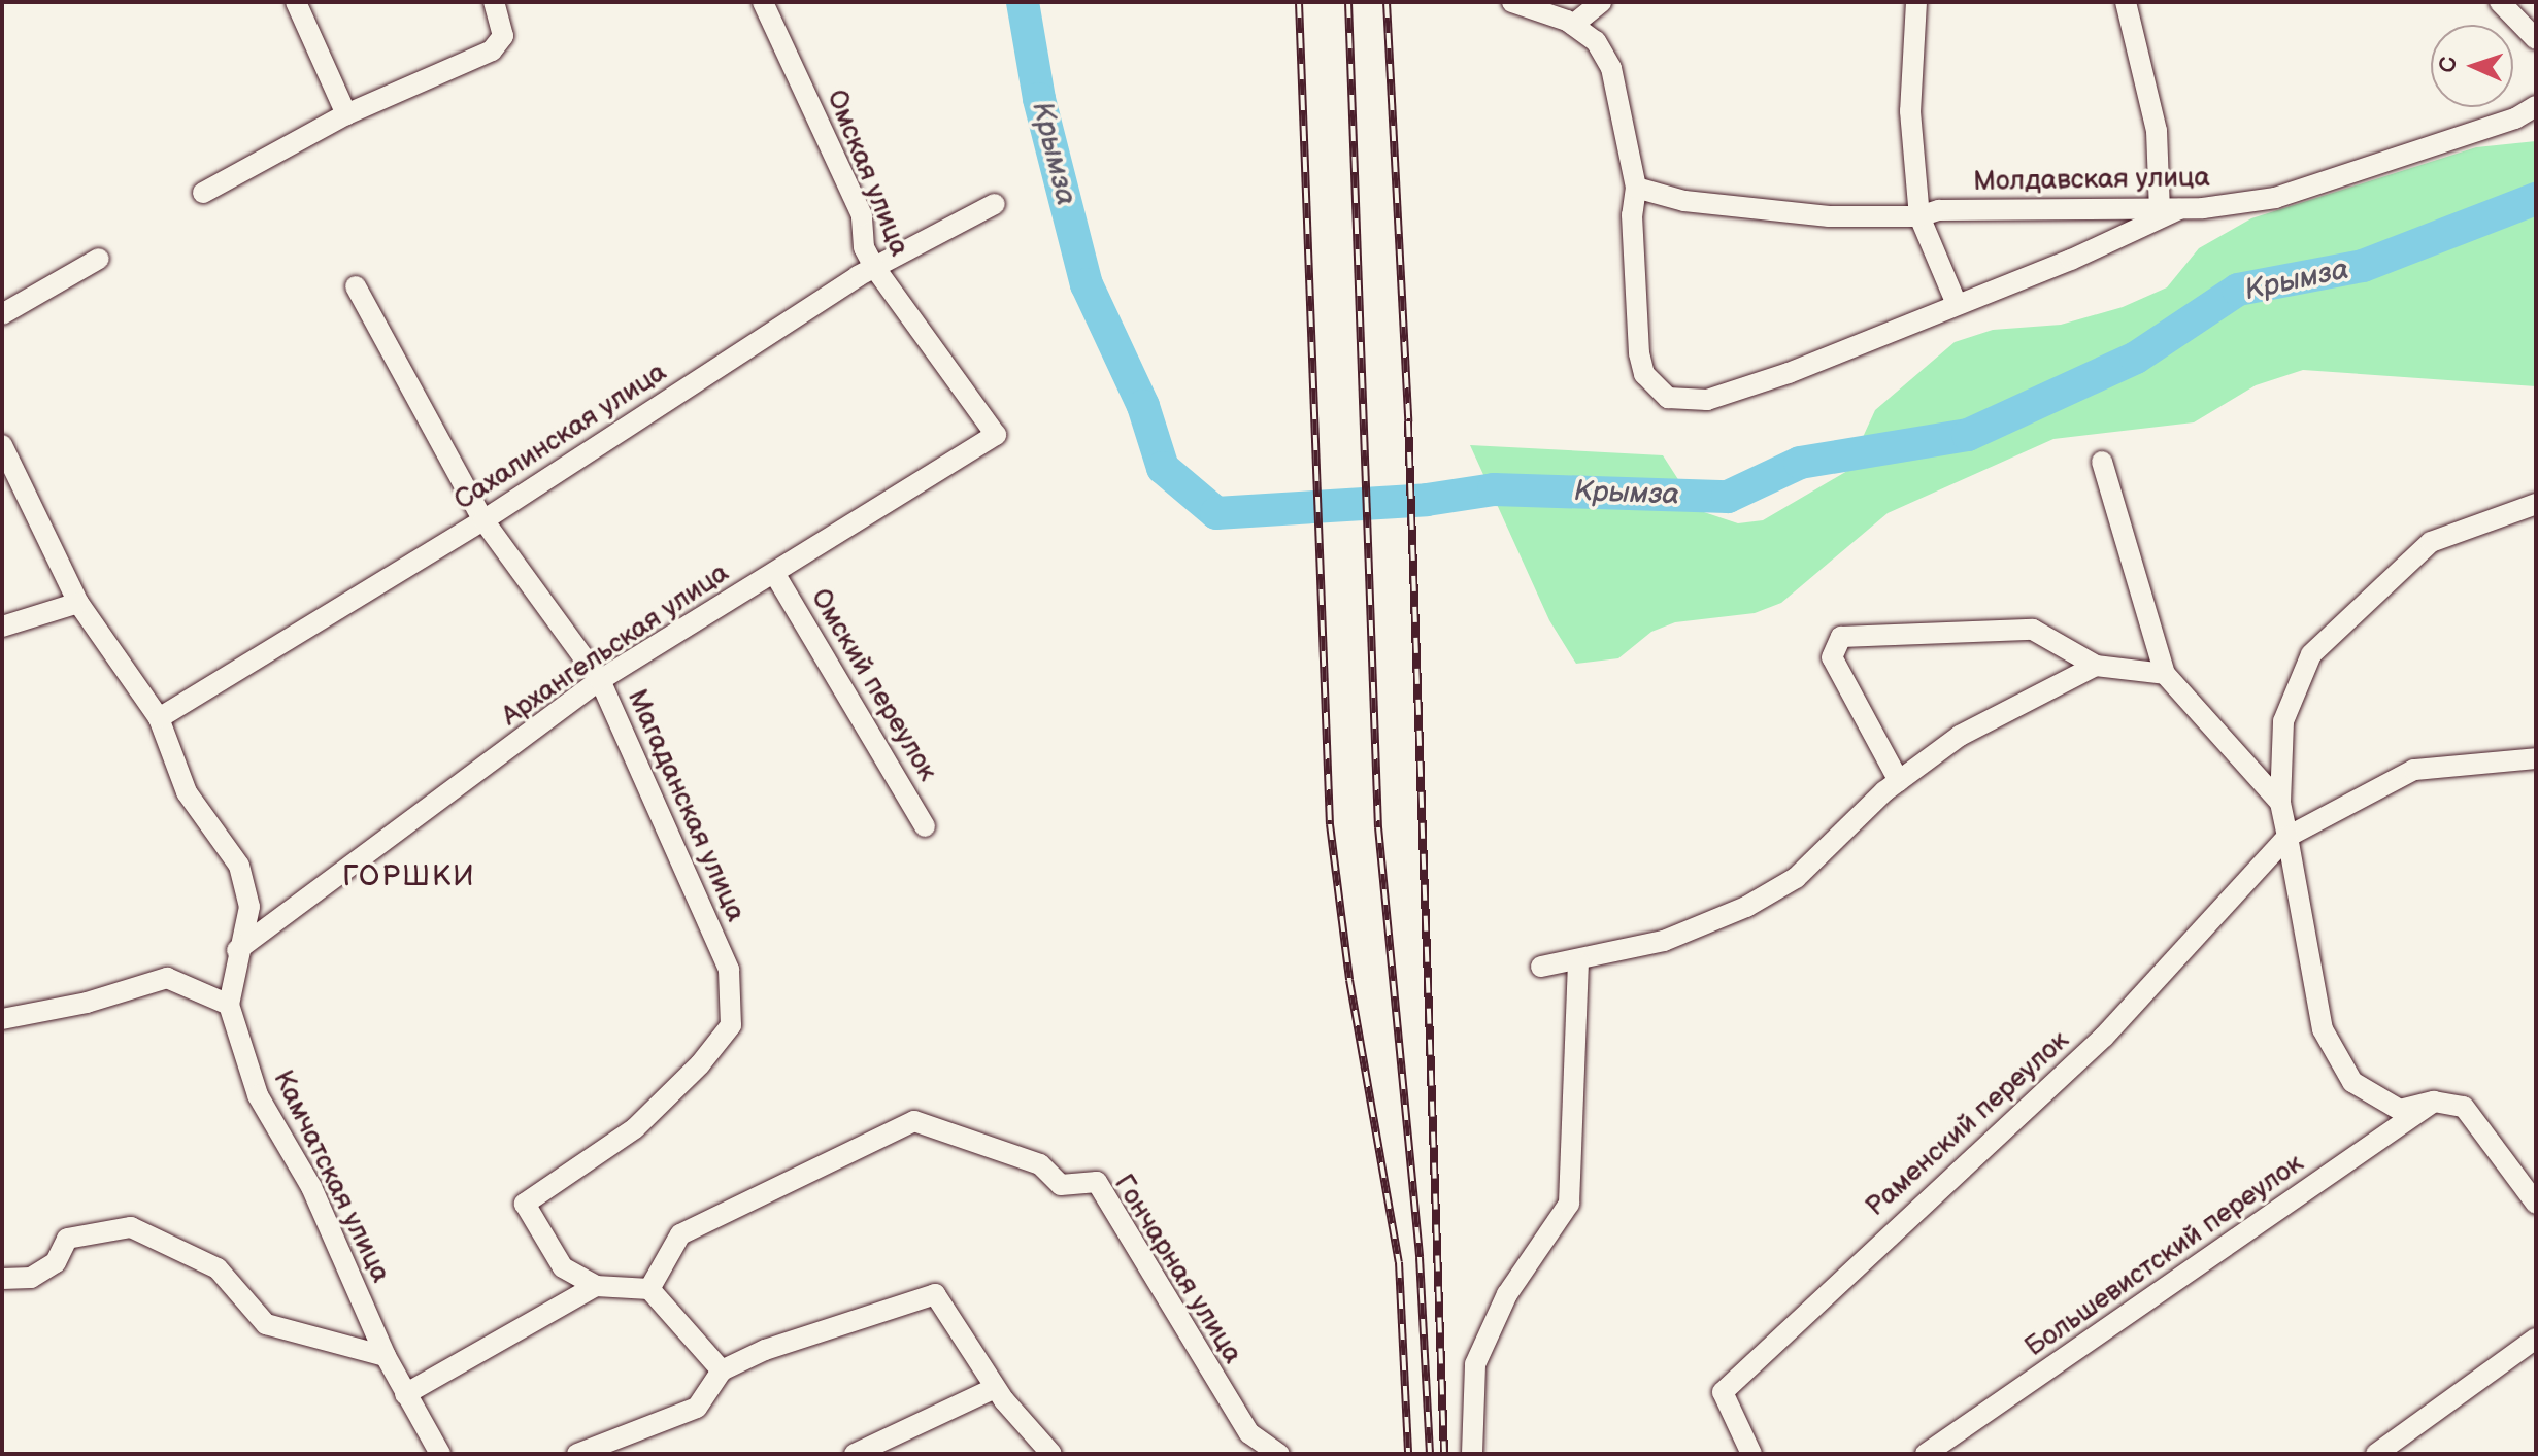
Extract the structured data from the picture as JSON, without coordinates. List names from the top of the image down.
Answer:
{
  "streets": {
    "street": [
      "Омская улица",
      "Молдавская улица",
      "Сахалинская улица",
      "Архангельская улица",
      "Омский переулок",
      "Магаданская улица",
      "Раменский переулок",
      "Камчатская улица",
      "Большевистский переулок",
      "Гончарная улица"
    ]
  },
  "crossings": [
    ["Омская улица", "Сахалинская улица"],
    ["Омская улица", "Архангельская улица"],
    ["Сахалинская улица", "Магаданская улица"],
    ["Сахалинская улица", "Камчатская улица"],
    ["Архангельская улица", "Омский переулок"],
    ["Архангельская улица", "Магаданская улица"],
    ["Архангельская улица", "Камчатская улица"]
  ],
  "districts": ["ГОРШКИ"],
  "water": ["Крымза"],
  "north": "left"
}
